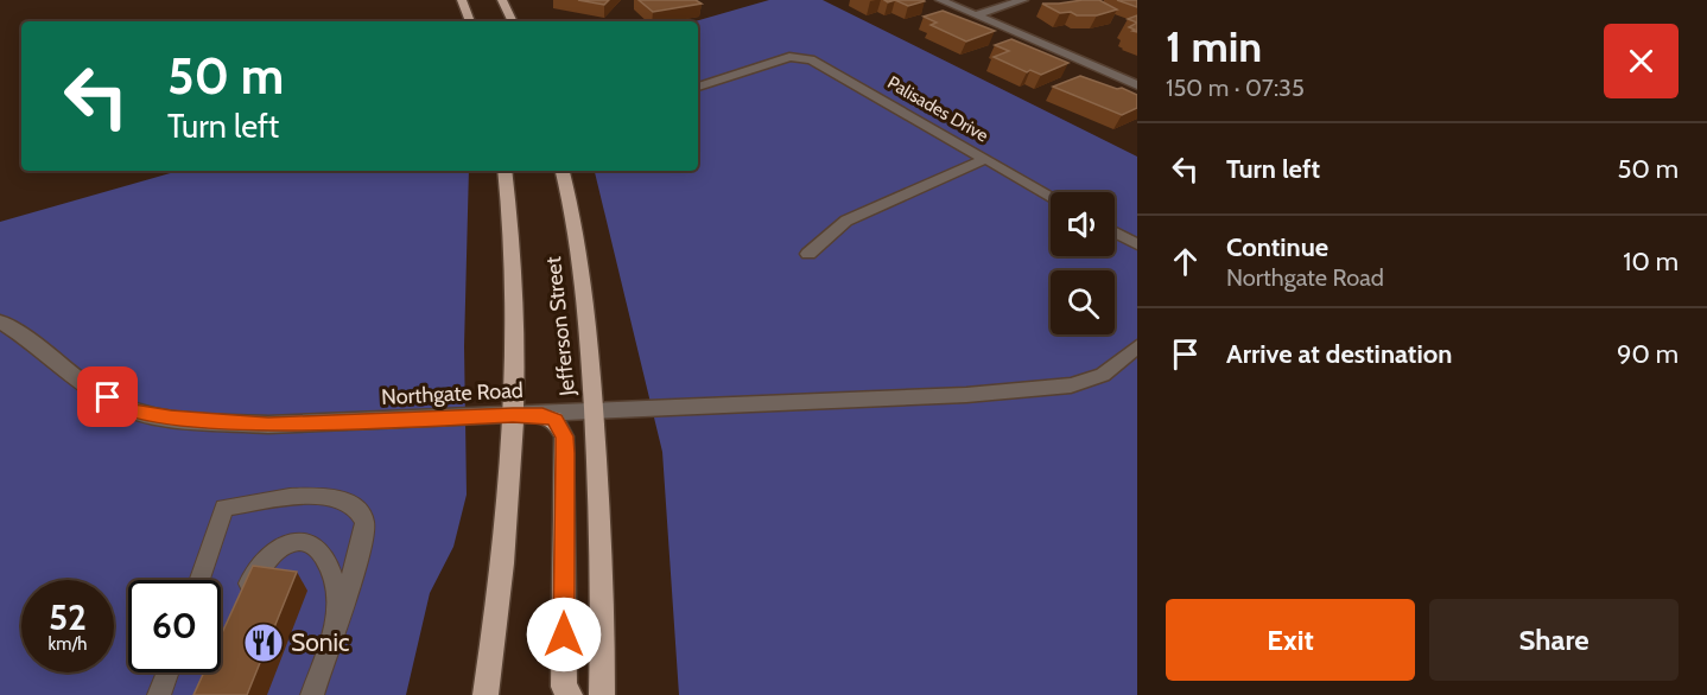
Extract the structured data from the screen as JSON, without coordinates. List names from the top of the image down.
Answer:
{
  "streets": {
    "main road": ["Jefferson Street"],
    "street": ["Palisades Drive", "Northgate Road"]
  },
  "crossings": [
    ["Jefferson Street", "Northgate Road"]
  ],
  "places": {
    "restaurant": ["Sonic"]
  },
  "page": {
    "heading": ["1 min", "150 m · 07:35"],
    "turn": ["50 m", "Turn left"],
    "list": [
      {
        "name": "Turn left",
        "value": "50 m"
      },
      {
        "name": "Continue",
        "note": "Northgate Road",
        "value": "10 m"
      },
      {
        "name": "Arrive at destination",
        "value": "90 m"
      }
    ],
    "speed": "52 km/h",
    "limit": "60",
    "buttons": ["Exit", "Share"]
  }
}
